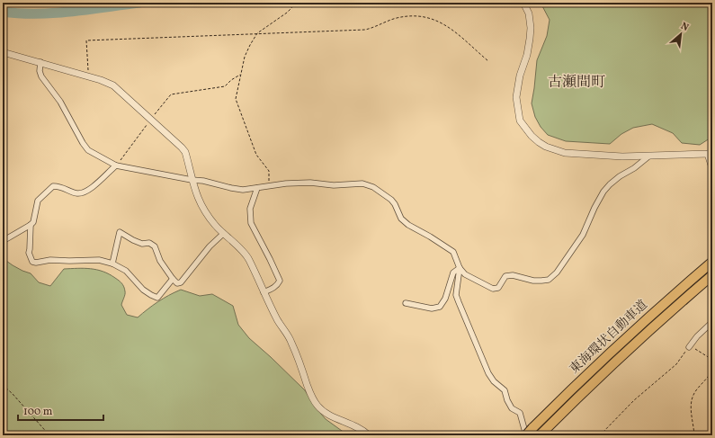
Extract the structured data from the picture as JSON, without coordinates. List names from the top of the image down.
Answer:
{
  "streets": {
    "highway": ["東海環状自動車道"]
  },
  "districts": ["古瀬間町"],
  "scale_bar": "100 m",
  "north": "top right"
}
